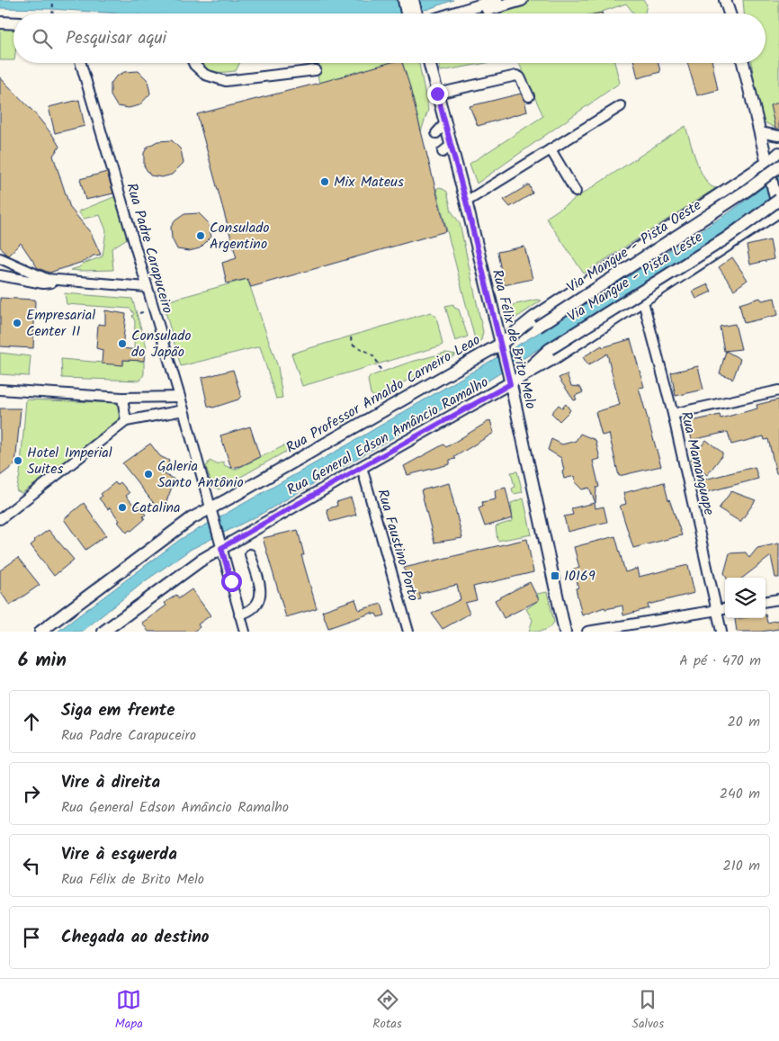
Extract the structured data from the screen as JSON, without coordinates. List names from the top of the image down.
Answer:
{
  "streets": {
    "main road": [
      "Via Mangue - Pista Oeste",
      "Via Mangue - Pista Leste",
      "Rua Félix de Brito Melo",
      "Rua Professor Arnaldo Carneiro Leao",
      "Rua General Edson Amâncio Ramalho"
    ],
    "street": ["Rua Padre Carapuceiro", "Rua Mamanguape", "Rua Faustino Porto"]
  },
  "crossings": [
    ["Via Mangue - Pista Oeste", "Rua Félix de Brito Melo"],
    ["Via Mangue - Pista Oeste", "Rua Professor Arnaldo Carneiro Leao"],
    ["Rua Padre Carapuceiro", "Rua Professor Arnaldo Carneiro Leao"],
    ["Rua Padre Carapuceiro", "Rua General Edson Amâncio Ramalho"],
    ["Via Mangue - Pista Leste", "Rua Félix de Brito Melo"],
    ["Via Mangue - Pista Leste", "Rua General Edson Amâncio Ramalho"],
    ["Rua Félix de Brito Melo", "Rua Professor Arnaldo Carneiro Leao"],
    ["Rua Félix de Brito Melo", "Rua General Edson Amâncio Ramalho"],
    ["Rua General Edson Amâncio Ramalho", "Rua Mamanguape"],
    ["Rua General Edson Amâncio Ramalho", "Rua Faustino Porto"]
  ],
  "places": {
    "other": [
      "Mix Mateus",
      "Consulado Argentino",
      "Empresarial Center II",
      "Consulado do Japão",
      "Hotel Imperial Suites",
      "Galeria Santo Antônio",
      "Catalina"
    ],
    "transit": ["10169"]
  },
  "page": {
    "search": "Pesquisar aqui",
    "heading": ["6 min", "A pé · 470 m"],
    "list": [
      ["Siga em frente", "Rua Padre Carapuceiro", "20 m"],
      ["Vire à direita", "Rua General Edson Amâncio Ramalho", "240 m"],
      ["Vire à esquerda", "Rua Félix de Brito Melo", "210 m"],
      "Chegada ao destino"
    ],
    "nav": ["Mapa", "Rotas", "Salvos"]
  }
}
